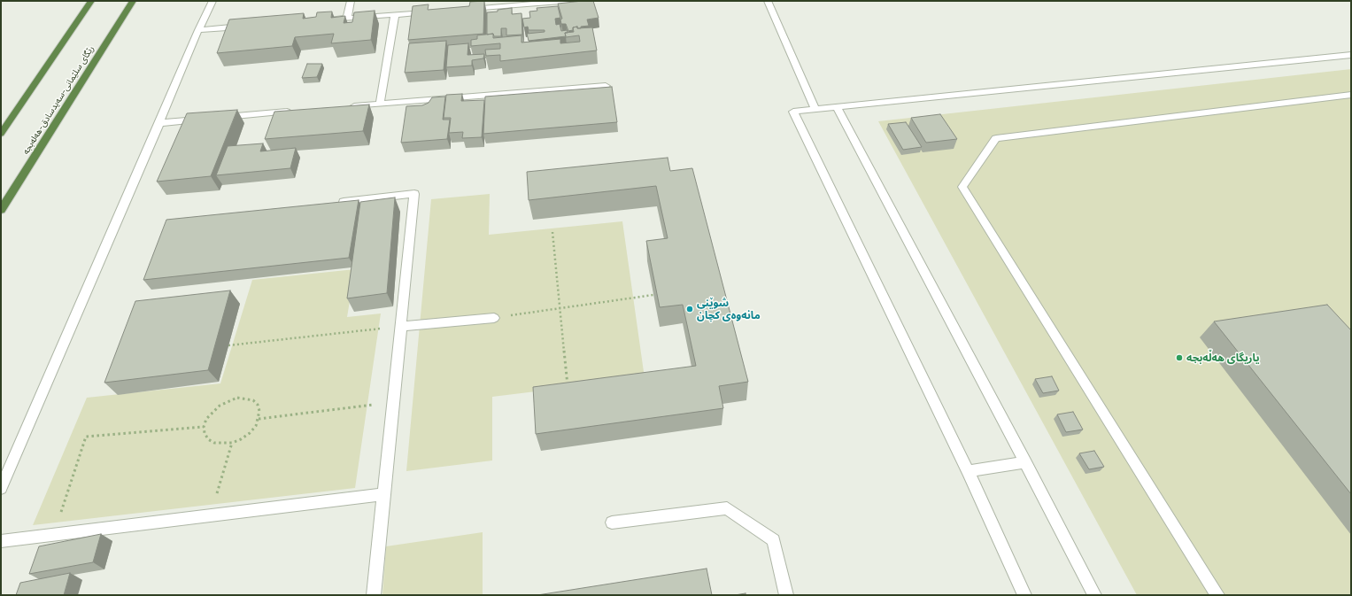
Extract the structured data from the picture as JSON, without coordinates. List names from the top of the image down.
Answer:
{
  "streets": {
    "highway": ["رێگای سلێمانی-سەیدسادق-هەلەبجە"]
  },
  "places": ["شوێنی مانەوەی کچان", "یاریگای هەڵەبجە"]
}
